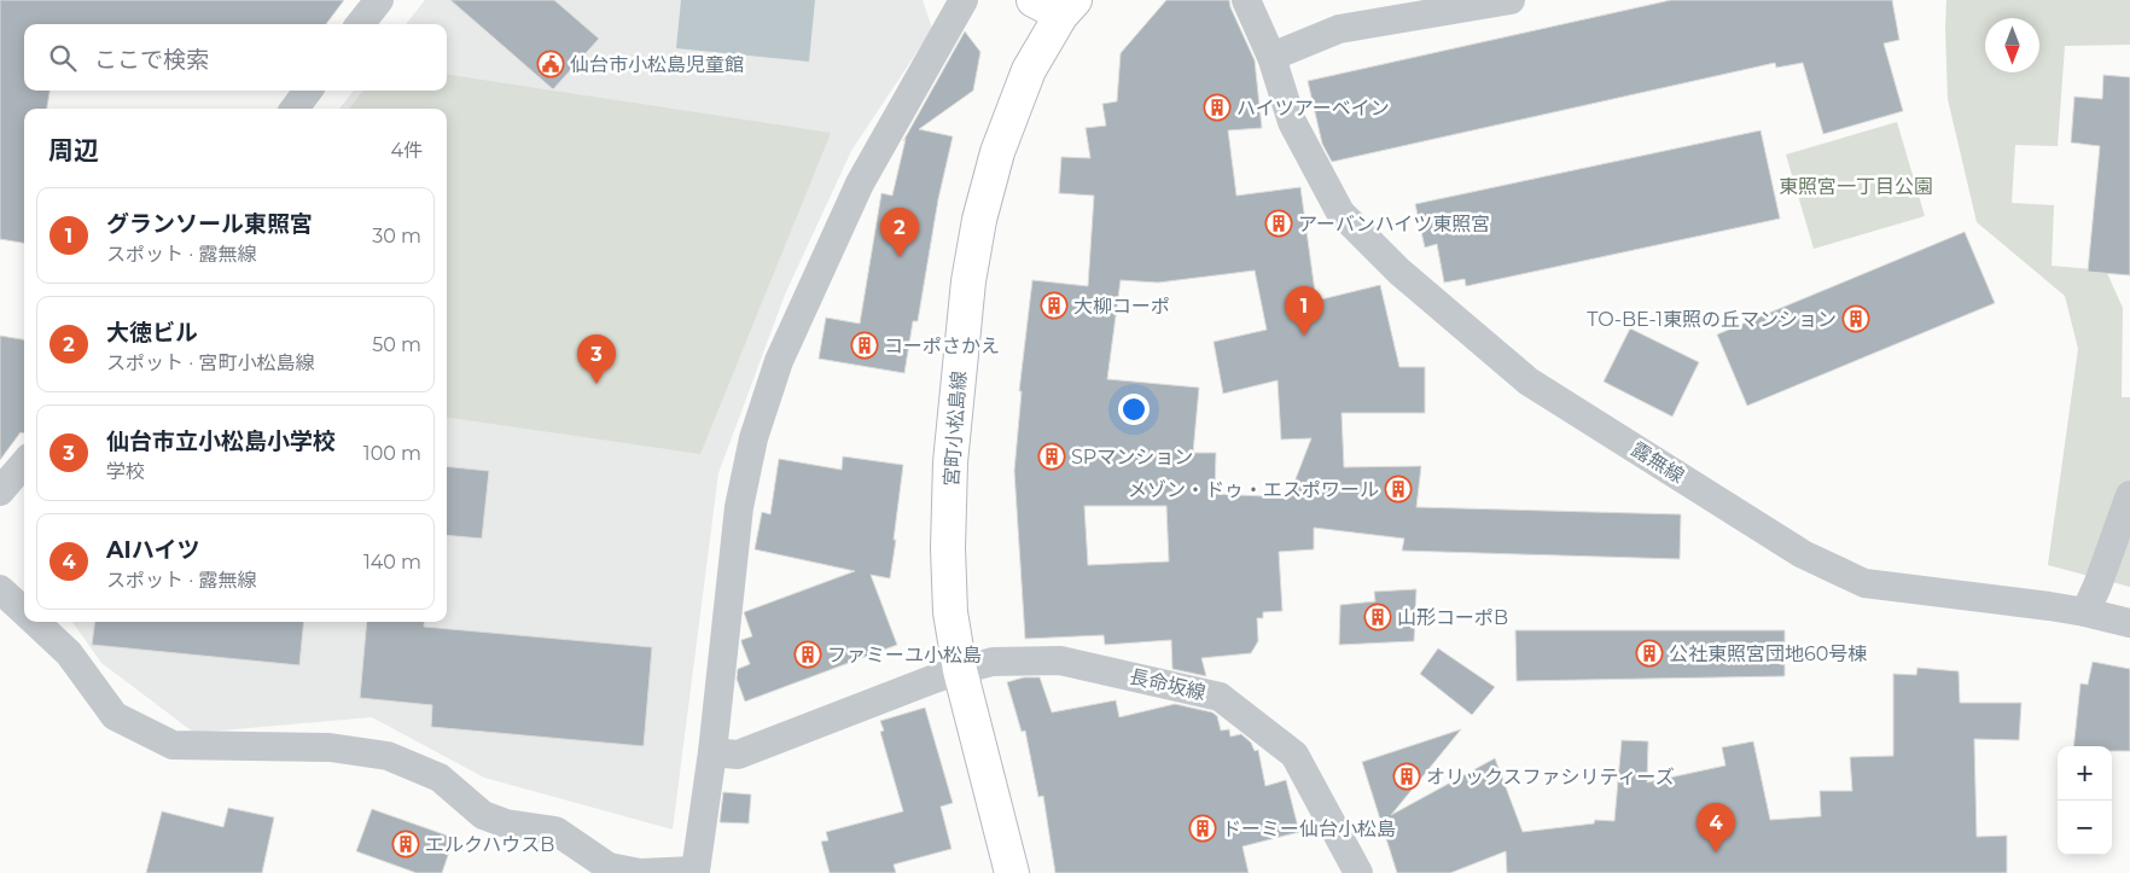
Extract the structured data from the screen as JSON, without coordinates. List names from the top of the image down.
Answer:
{
  "streets": {
    "street": ["宮町小松島線", "露無線", "長命坂線"]
  },
  "crossings": [
    ["宮町小松島線", "長命坂線"]
  ],
  "parks": ["東照宮一丁目公園"],
  "places": {
    "public building": ["仙台市小松島児童館"],
    "building": [
      "ハイツアーベイン",
      "アーバンハイツ東照宮",
      "大柳コーポ",
      "TO-BE-1東照の丘マンション",
      "コーポさかえ",
      "SPマンション",
      "メゾン・ドゥ・エスポワール",
      "山形コーポB",
      "公社東照宮団地60号棟",
      "ファミーユ小松島",
      "オリックスファシリティーズ",
      "ドーミー仙台小松島",
      "エルクハウスB"
    ]
  },
  "north": "bottom",
  "page": {
    "search": "ここで検索",
    "heading": ["周辺", "4件"],
    "list": [
      {
        "mark": "1",
        "name": "グランソール東照宮",
        "note": "スポット · 露無線",
        "value": "30 m"
      },
      {
        "mark": "2",
        "name": "大徳ビル",
        "note": "スポット · 宮町小松島線",
        "value": "50 m"
      },
      {
        "mark": "3",
        "name": "仙台市立小松島小学校",
        "note": "学校",
        "value": "100 m"
      },
      {
        "mark": "4",
        "name": "AIハイツ",
        "note": "スポット · 露無線",
        "value": "140 m"
      }
    ],
    "pins": [
      "2",
      "1",
      "3",
      "4"
    ],
    "map_buttons": ["+", "−"]
  }
}
